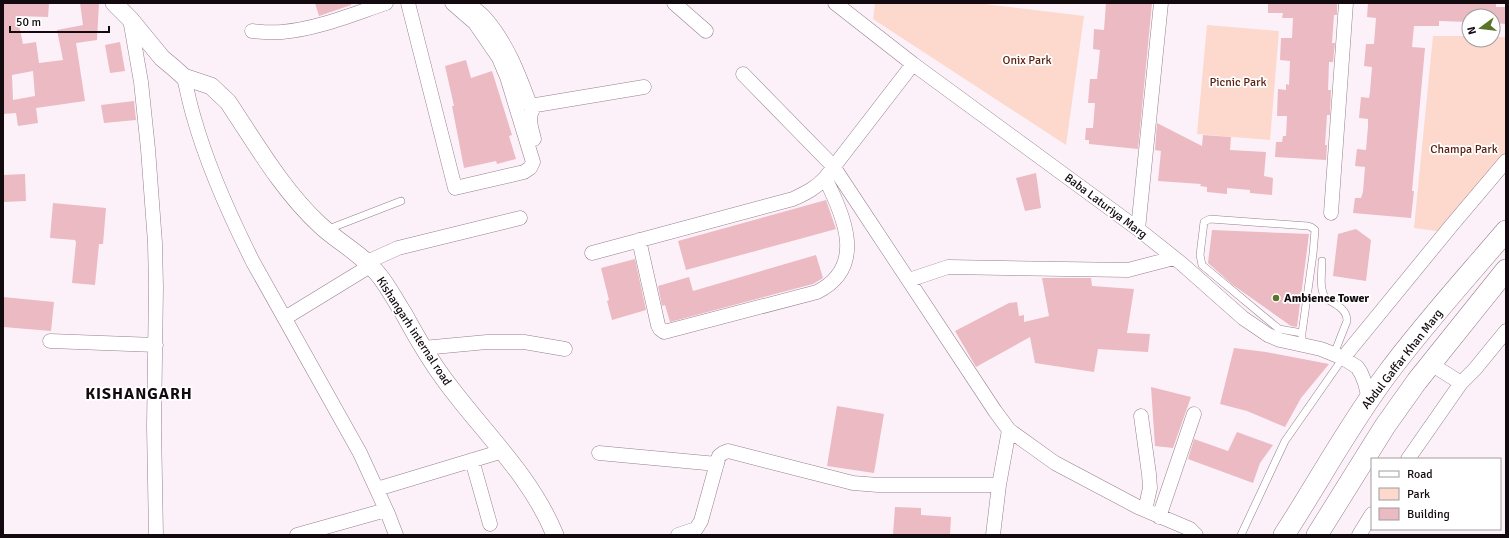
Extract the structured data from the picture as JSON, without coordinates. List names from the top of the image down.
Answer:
{
  "streets": {
    "main road": ["Abdul Gaffar Khan Marg"],
    "street": ["Baba Laturiya Marg", "Kishangarh internal road"]
  },
  "crossings": [
    ["Baba Laturiya Marg", "Abdul Gaffar Khan Marg"]
  ],
  "districts": ["KISHANGARH"],
  "parks": ["Onix Park", "Picnic Park", "Champa Park"],
  "places": ["Ambience Tower"],
  "legend": ["Road", "Park", "Building"],
  "scale_bar": "50 m",
  "north": "left"
}
